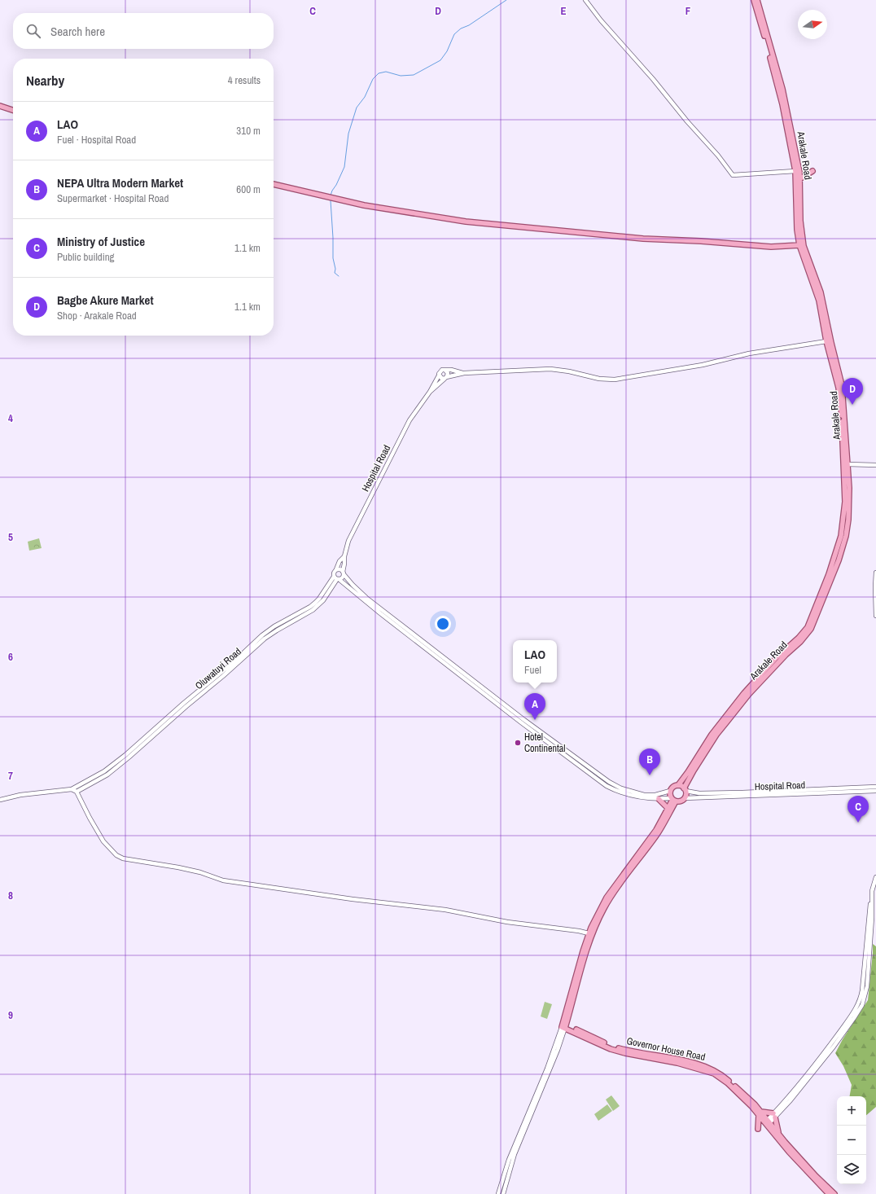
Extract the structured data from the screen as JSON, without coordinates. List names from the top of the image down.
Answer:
{
  "streets": {
    "main road": ["Arakale Road", "Governor House Road"],
    "street": ["Hospital Road", "Oluwatuyi Road"]
  },
  "crossings": [
    ["Arakale Road", "Hospital Road"]
  ],
  "places": ["Hotel Continental"],
  "north": "right",
  "page": {
    "search": "Search here",
    "heading": ["Nearby", "4 results"],
    "list": [
      {
        "mark": "A",
        "name": "LAO",
        "note": "Fuel · Hospital Road",
        "value": "310 m"
      },
      {
        "mark": "B",
        "name": "NEPA Ultra Modern Market",
        "note": "Supermarket · Hospital Road",
        "value": "600 m"
      },
      {
        "mark": "C",
        "name": "Ministry of Justice",
        "note": "Public building",
        "value": "1.1 km"
      },
      {
        "mark": "D",
        "name": "Bagbe Akure Market",
        "note": "Shop · Arakale Road",
        "value": "1.1 km"
      }
    ],
    "pins": [
      "D",
      "A",
      "B",
      "C"
    ],
    "popup": ["LAO", "Fuel"],
    "map_buttons": ["+", "−"]
  },
  "grid": {
    "columns": [
      "C",
      "D",
      "E",
      "F"
    ],
    "rows": [
      "4",
      "5",
      "6",
      "7",
      "8",
      "9"
    ]
  }
}
